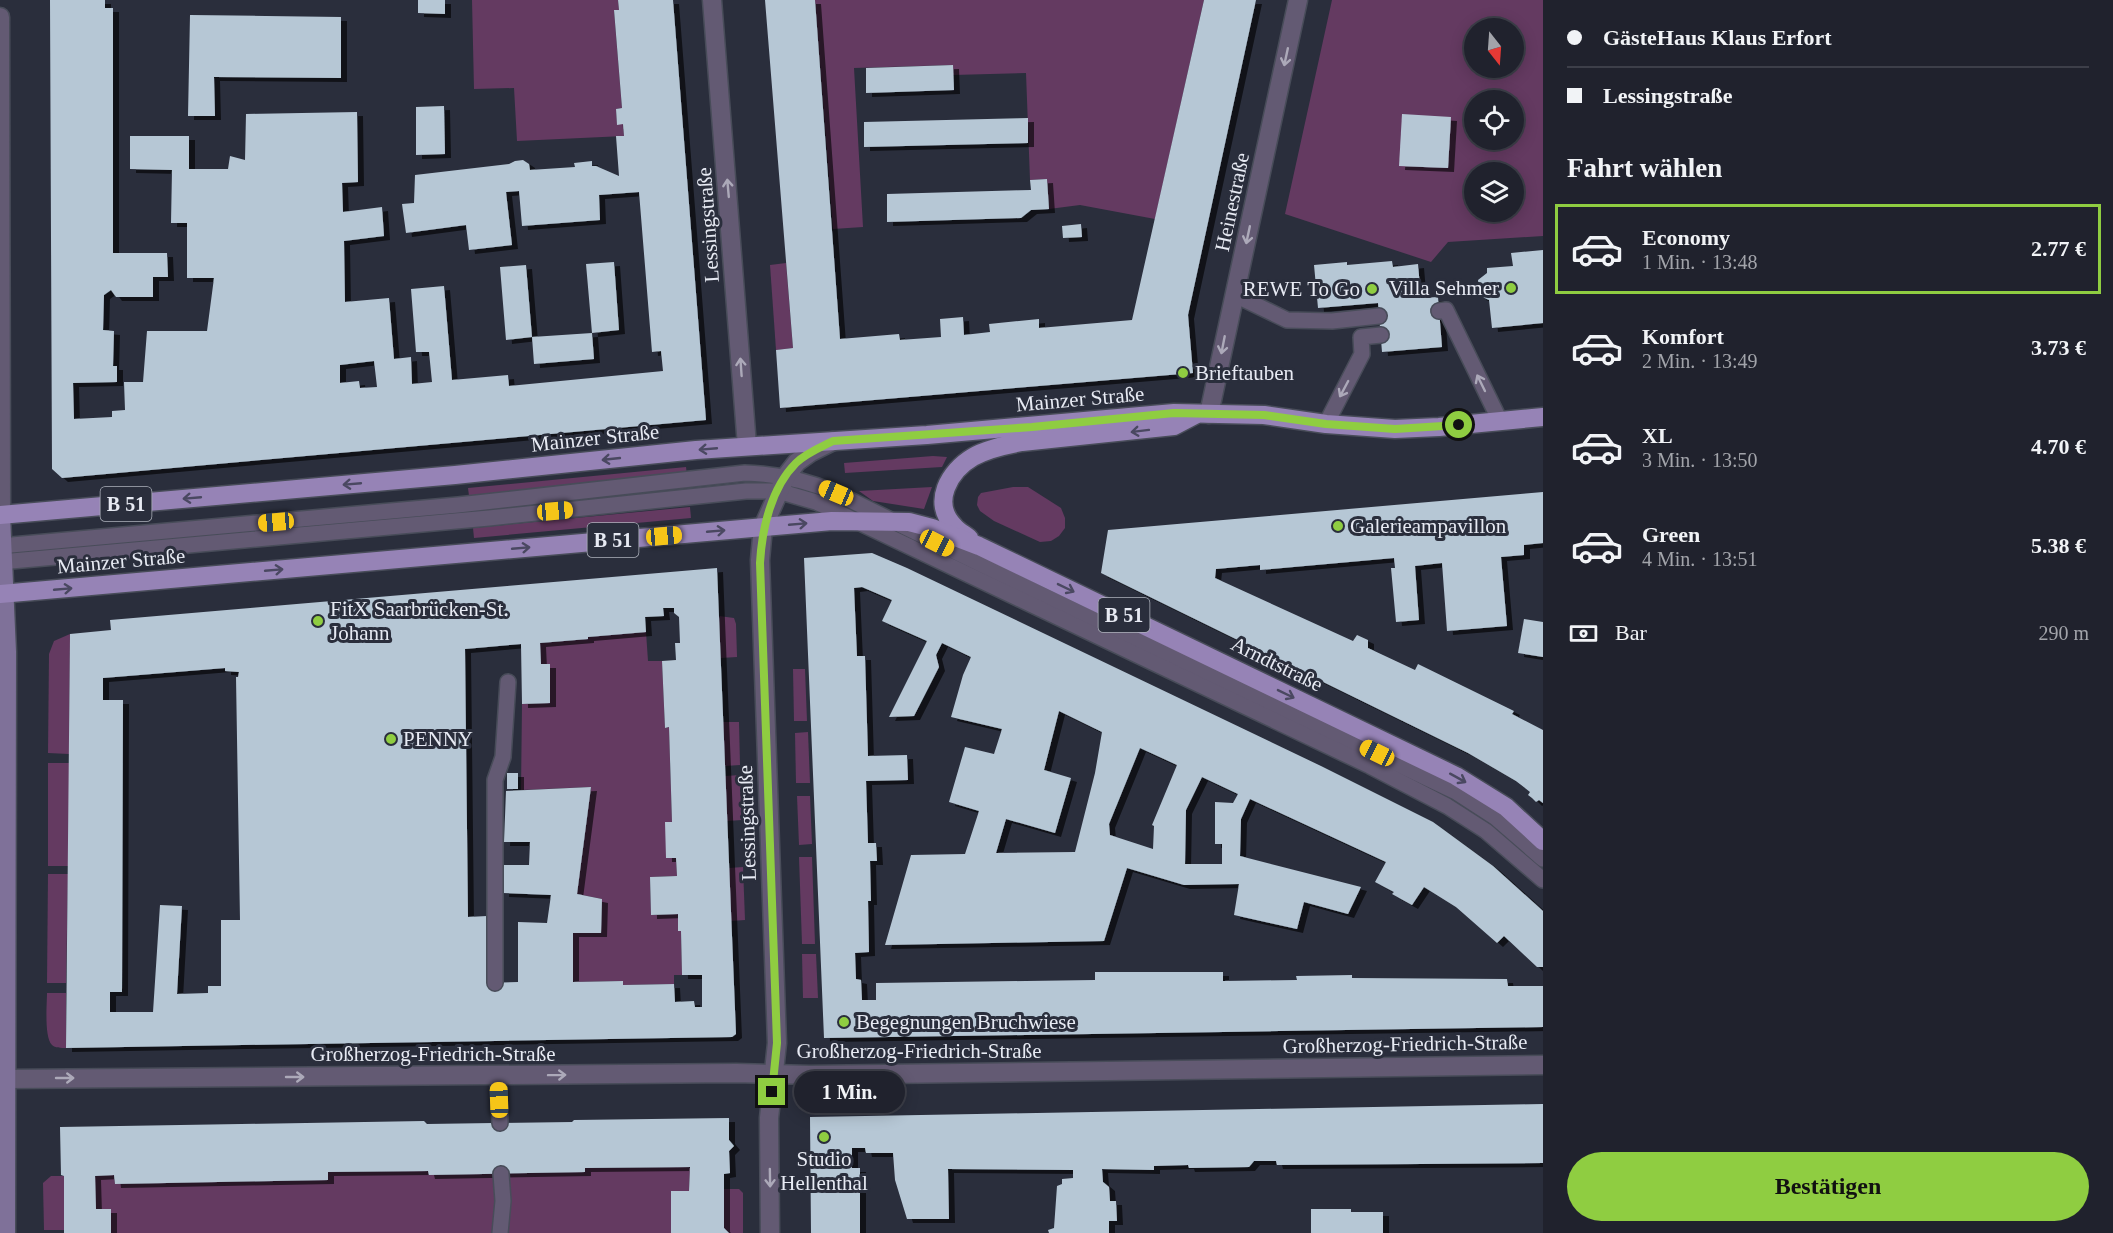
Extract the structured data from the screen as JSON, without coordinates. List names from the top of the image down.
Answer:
{
  "streets": {
    "main road": ["Mainzer Straße", "B 51", "Arndtstraße"],
    "street": ["Heinestraße", "Lessingstraße", "Großherzog-Friedrich-Straße"]
  },
  "crossings": [
    ["Heinestraße", "Mainzer Straße"],
    ["Lessingstraße", "Mainzer Straße"],
    ["Lessingstraße", "Großherzog-Friedrich-Straße"],
    ["Mainzer Straße", "Arndtstraße"]
  ],
  "one_way": ["Heinestraße", "Arndtstraße", "Großherzog-Friedrich-Straße"],
  "places": [
    "Villa Sehmer",
    "REWE To Go",
    "Brieftauben",
    "Galerieampavillon",
    "FitX Saarbrücken-St. Johann",
    "PENNY",
    "Begegnungen Bruchwiese",
    "Studio Hellenthal"
  ],
  "north": "bottom",
  "page": {
    "banner": ["GästeHaus Klaus Erfort", "Lessingstraße"],
    "heading": "Fahrt wählen",
    "list": [
      {
        "name": "Economy",
        "note": "1 Min. · 13:48",
        "value": "2.77 €"
      },
      {
        "name": "Komfort",
        "note": "2 Min. · 13:49",
        "value": "3.73 €"
      },
      {
        "name": "XL",
        "note": "3 Min. · 13:50",
        "value": "4.70 €"
      },
      {
        "name": "Green",
        "note": "4 Min. · 13:51",
        "value": "5.38 €"
      }
    ],
    "pay": ["Bar", "290 m"],
    "bubble": "1 Min.",
    "buttons": "Bestätigen"
  }
}
